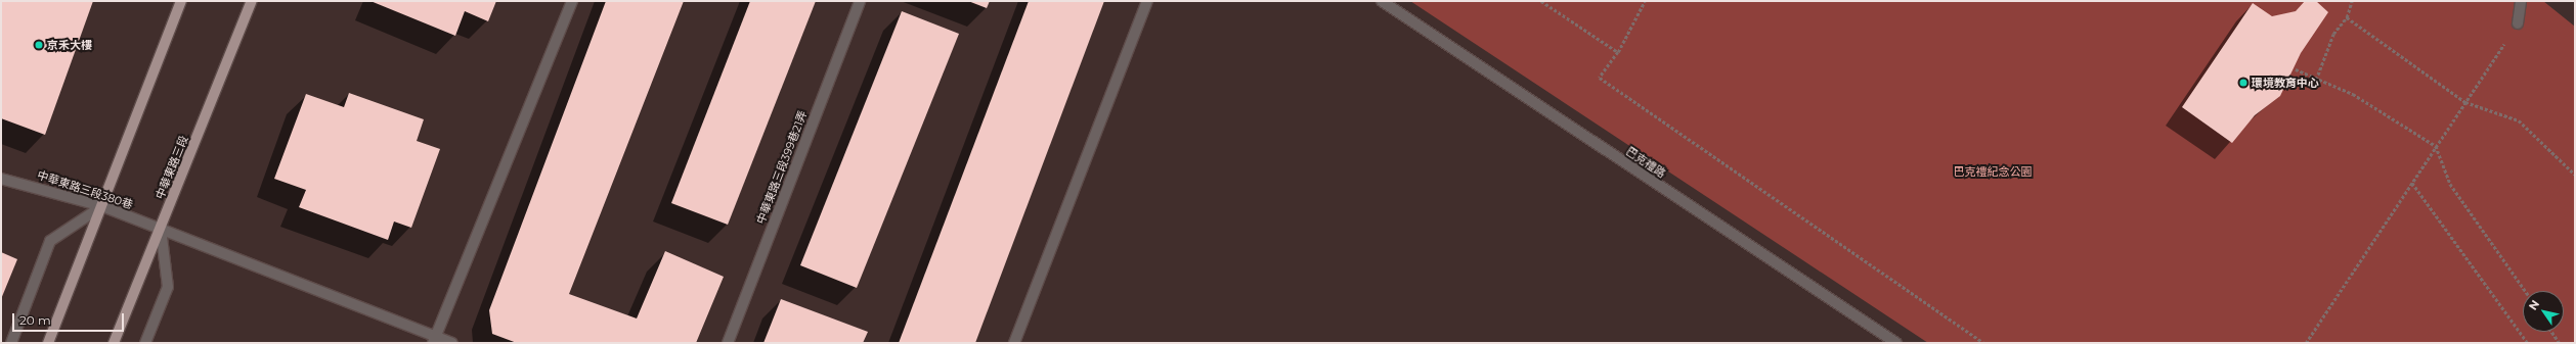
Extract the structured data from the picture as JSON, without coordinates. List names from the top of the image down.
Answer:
{
  "streets": {
    "main road": ["中華東路三段"],
    "street": ["巴克禮路", "中華東路三段399巷21弄", "中華東路三段380巷"]
  },
  "crossings": [
    ["中華東路三段", "中華東路三段380巷"]
  ],
  "parks": ["巴克禮紀念公園"],
  "places": ["京禾大樓", "環境教育中心"],
  "scale_bar": "20 m",
  "north": "top left"
}
